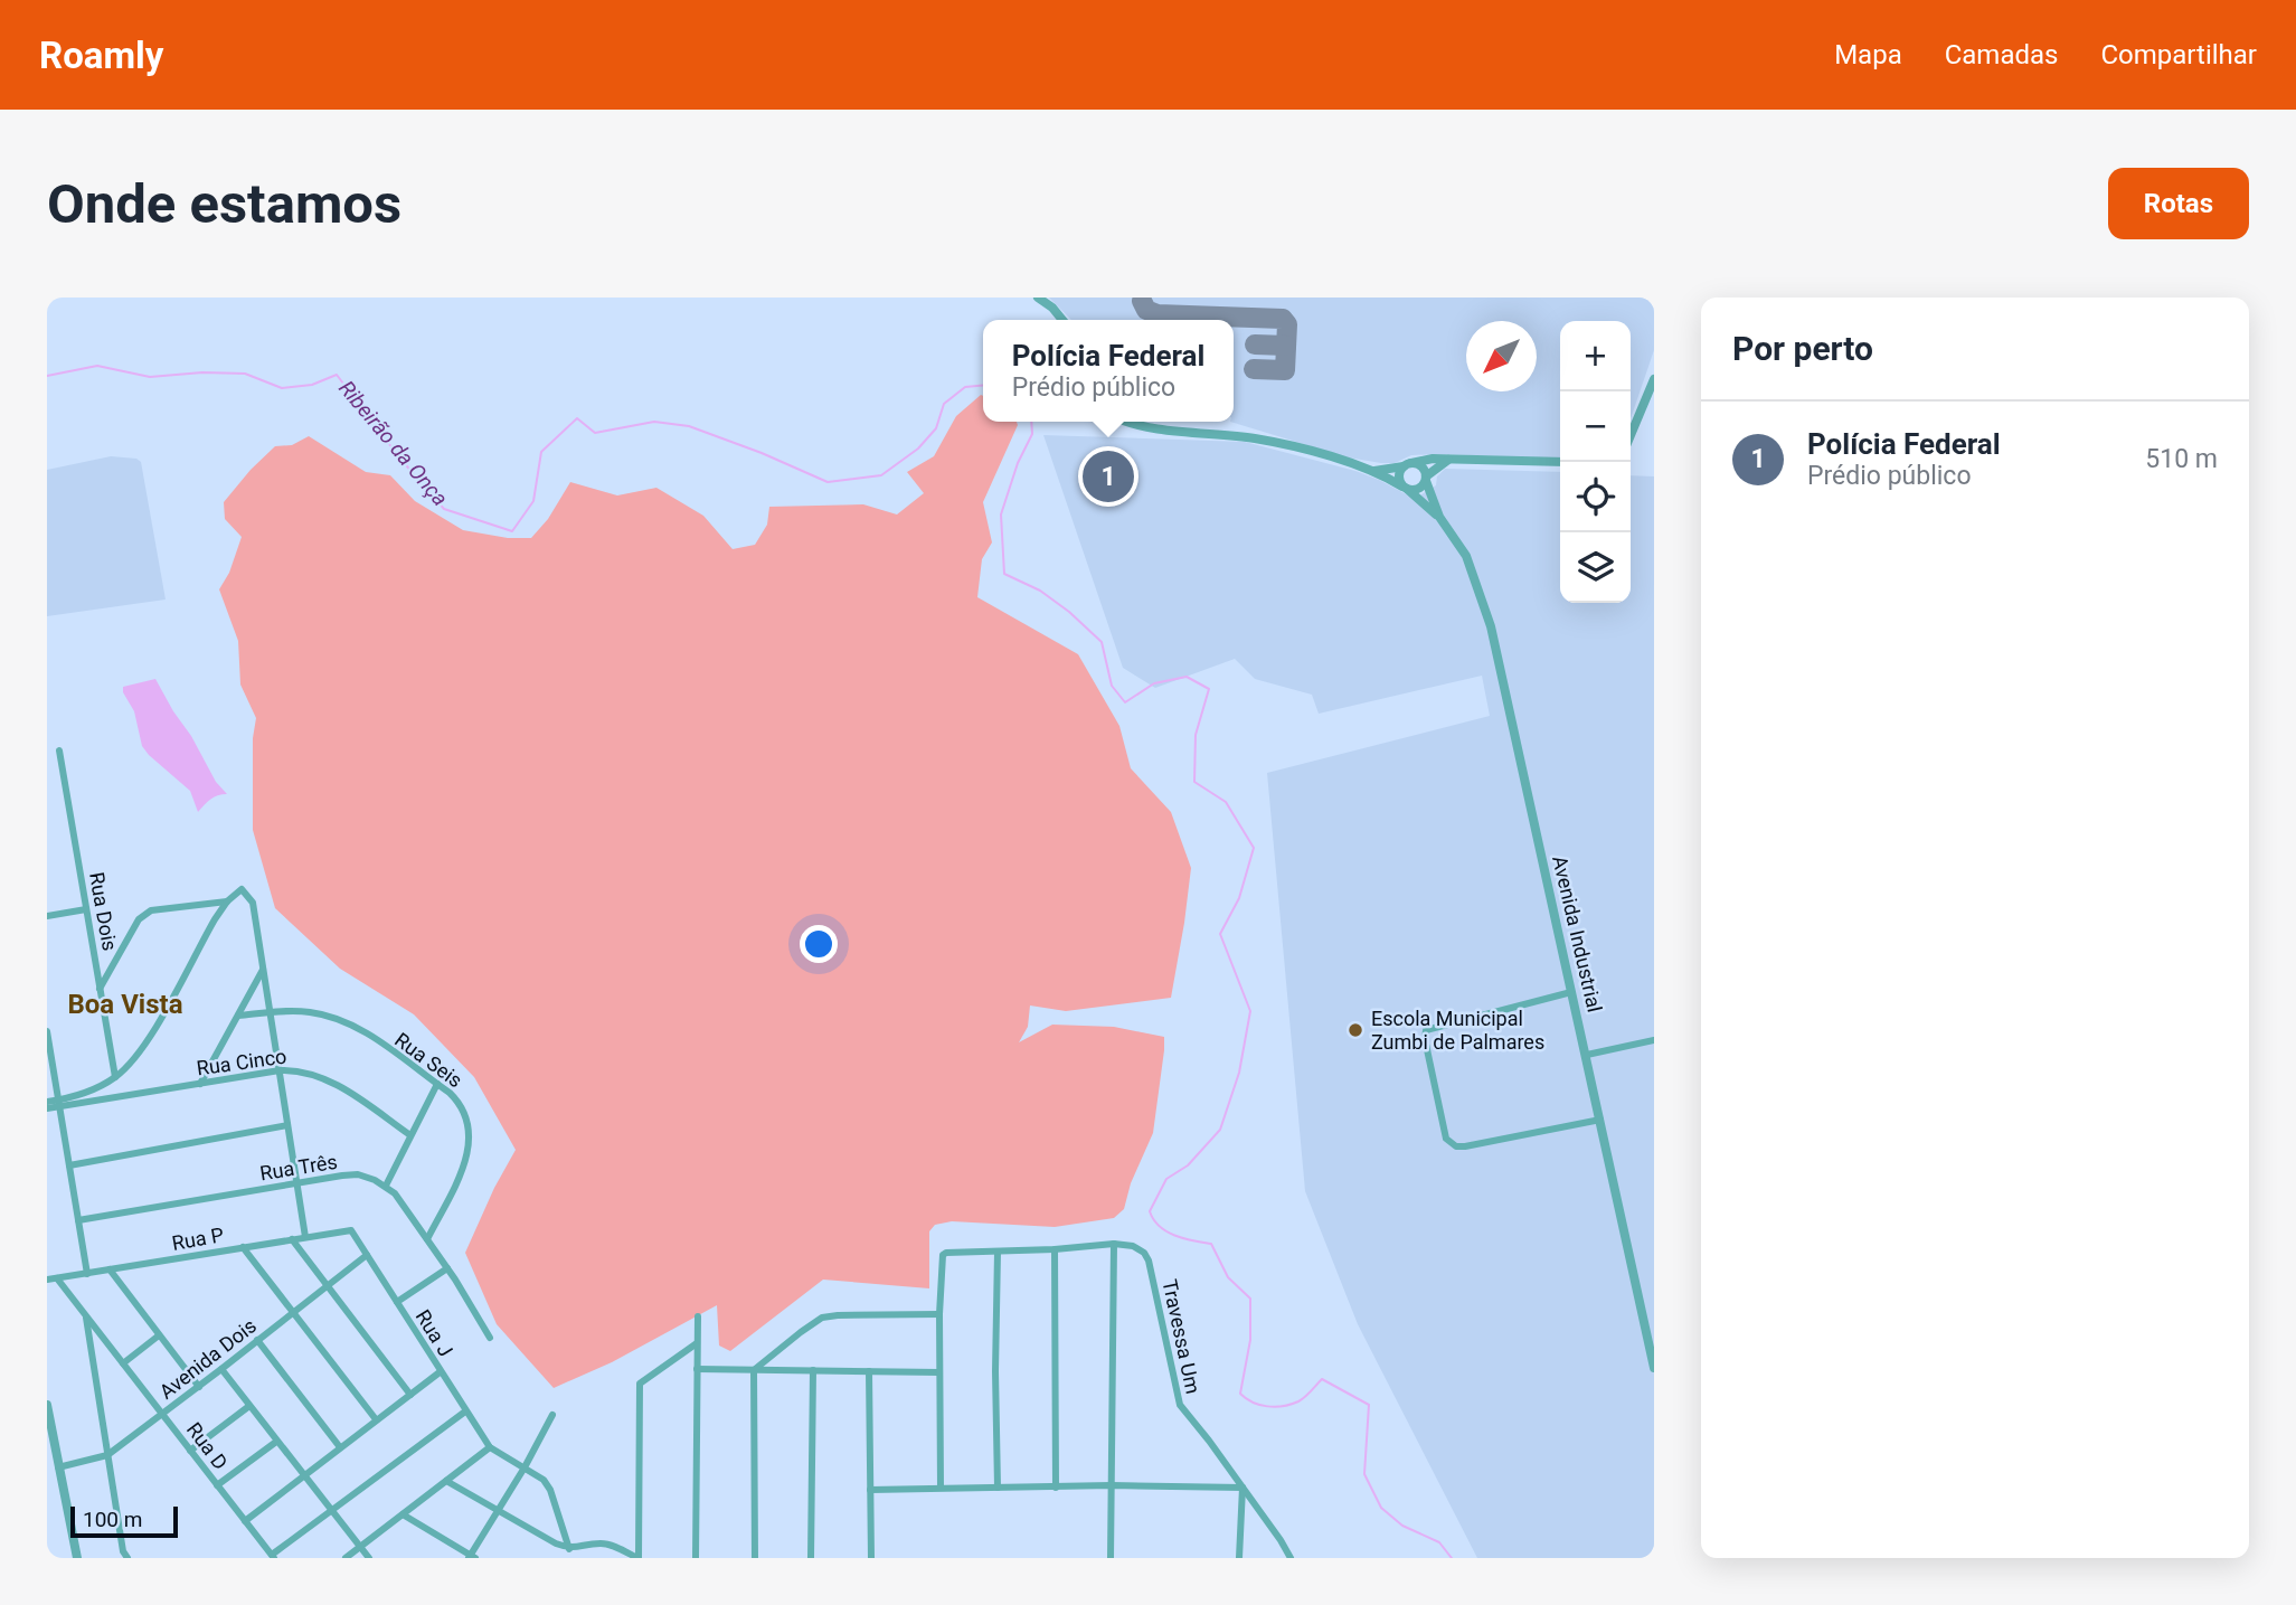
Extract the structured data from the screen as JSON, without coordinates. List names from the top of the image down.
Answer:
{
  "streets": {
    "street": [
      "Rua Dois",
      "Avenida Industrial",
      "Rua Seis",
      "Rua Cinco",
      "Rua Três",
      "Rua P",
      "Rua J",
      "Travessa Um",
      "Avenida Dois",
      "Rua D"
    ]
  },
  "crossings": [
    ["Rua P", "Rua J"],
    ["Rua P", "Rua D"],
    ["Rua J", "Avenida Dois"],
    ["Avenida Dois", "Rua D"]
  ],
  "districts": ["Boa Vista"],
  "water": ["Ribeirão da Onça"],
  "places": ["Escola Municipal Zumbi de Palmares"],
  "scale_bar": "100 m",
  "north": "bottom left",
  "page": {
    "header": "Roamly",
    "nav": ["Mapa", "Camadas", "Compartilhar"],
    "buttons": "Rotas",
    "title": "Onde estamos",
    "heading": "Por perto",
    "popup": ["Polícia Federal", "Prédio público"],
    "map_buttons": ["+", "−"],
    "list": [
      {
        "mark": "1",
        "name": "Polícia Federal",
        "note": "Prédio público",
        "value": "510 m"
      }
    ],
    "pins": "1",
    "scale": "100 m"
  }
}
